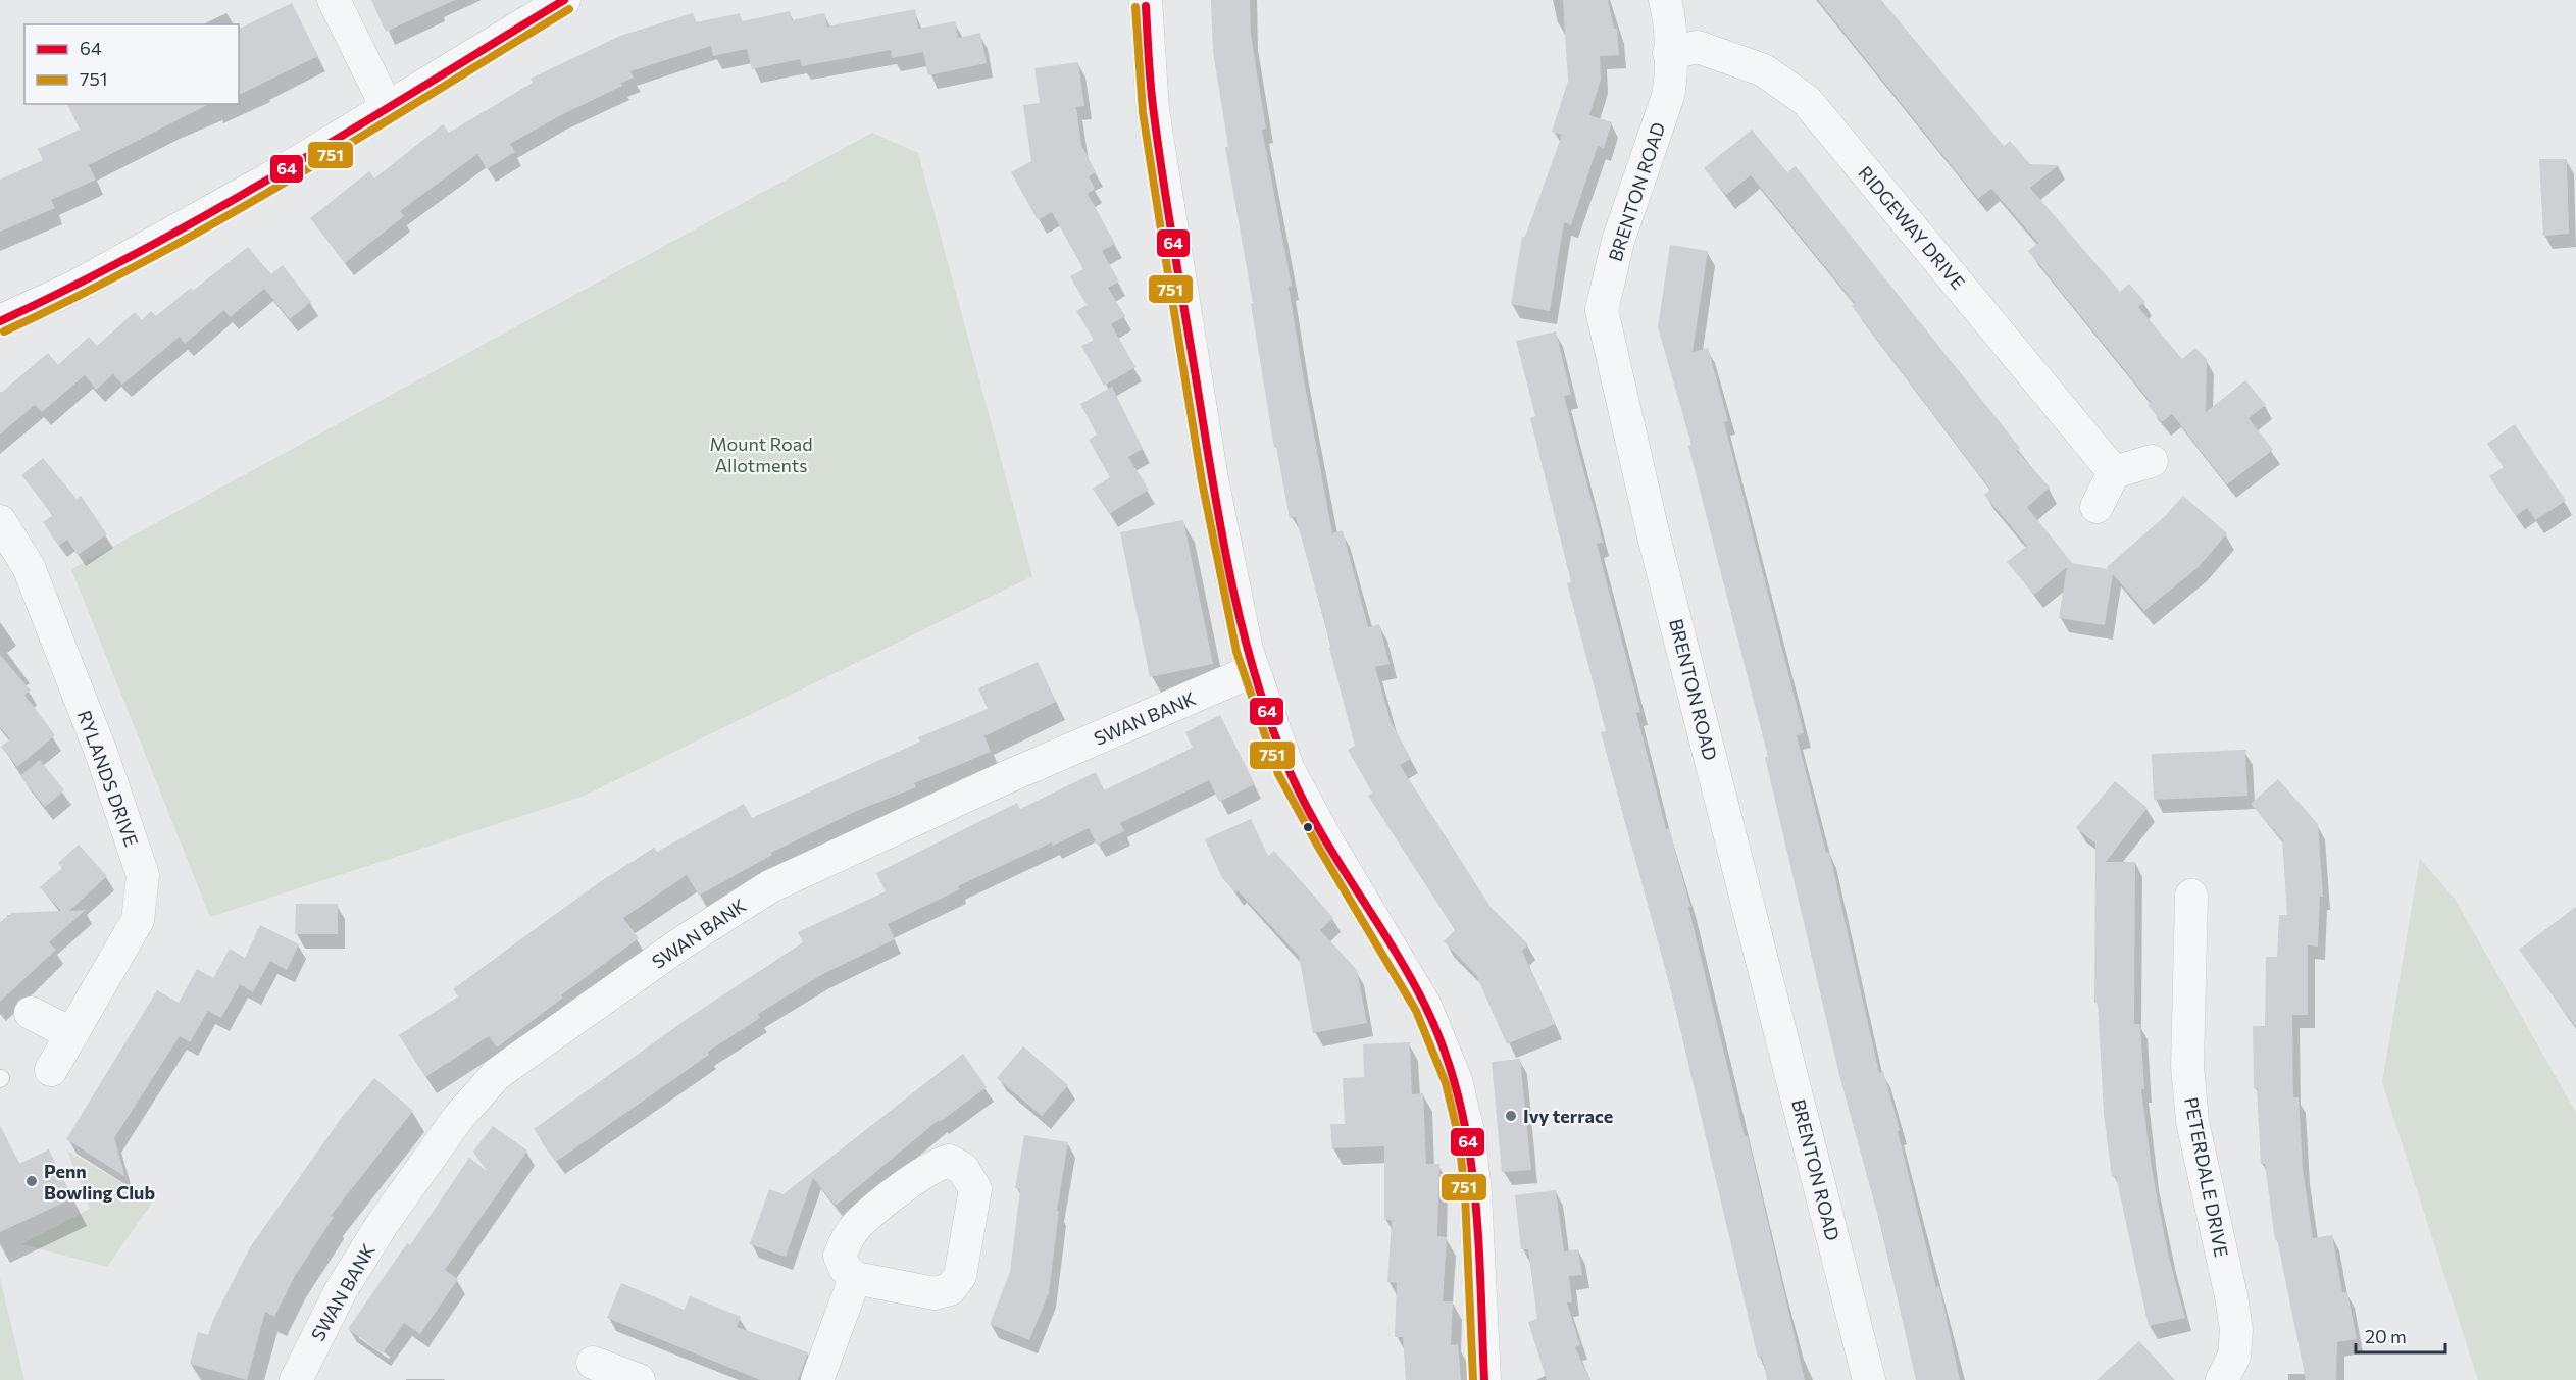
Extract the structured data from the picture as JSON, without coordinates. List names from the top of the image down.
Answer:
{
  "streets": {
    "street": [
      "BRENTON ROAD",
      "RIDGEWAY DRIVE",
      "SWAN BANK",
      "RYLANDS DRIVE",
      "PETERDALE DRIVE"
    ]
  },
  "crossings": [
    ["BRENTON ROAD", "RIDGEWAY DRIVE"]
  ],
  "parks": ["Mount Road Allotments"],
  "places": ["Ivy terrace", "Penn Bowling Club"],
  "lines": ["transit line 64", "transit line 751"],
  "legend": ["64", "751"],
  "scale_bar": "20 m"
}
